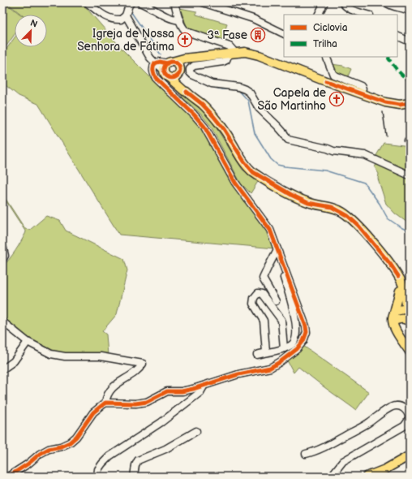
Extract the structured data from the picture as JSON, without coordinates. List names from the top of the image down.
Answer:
{
  "places": {
    "building": ["3ª Fase"],
    "church": ["Igreja de Nossa Senhora de Fátima", "Capela de São Martinho"]
  },
  "legend": ["Ciclovia", "Trilha"],
  "north": "top right"
}
